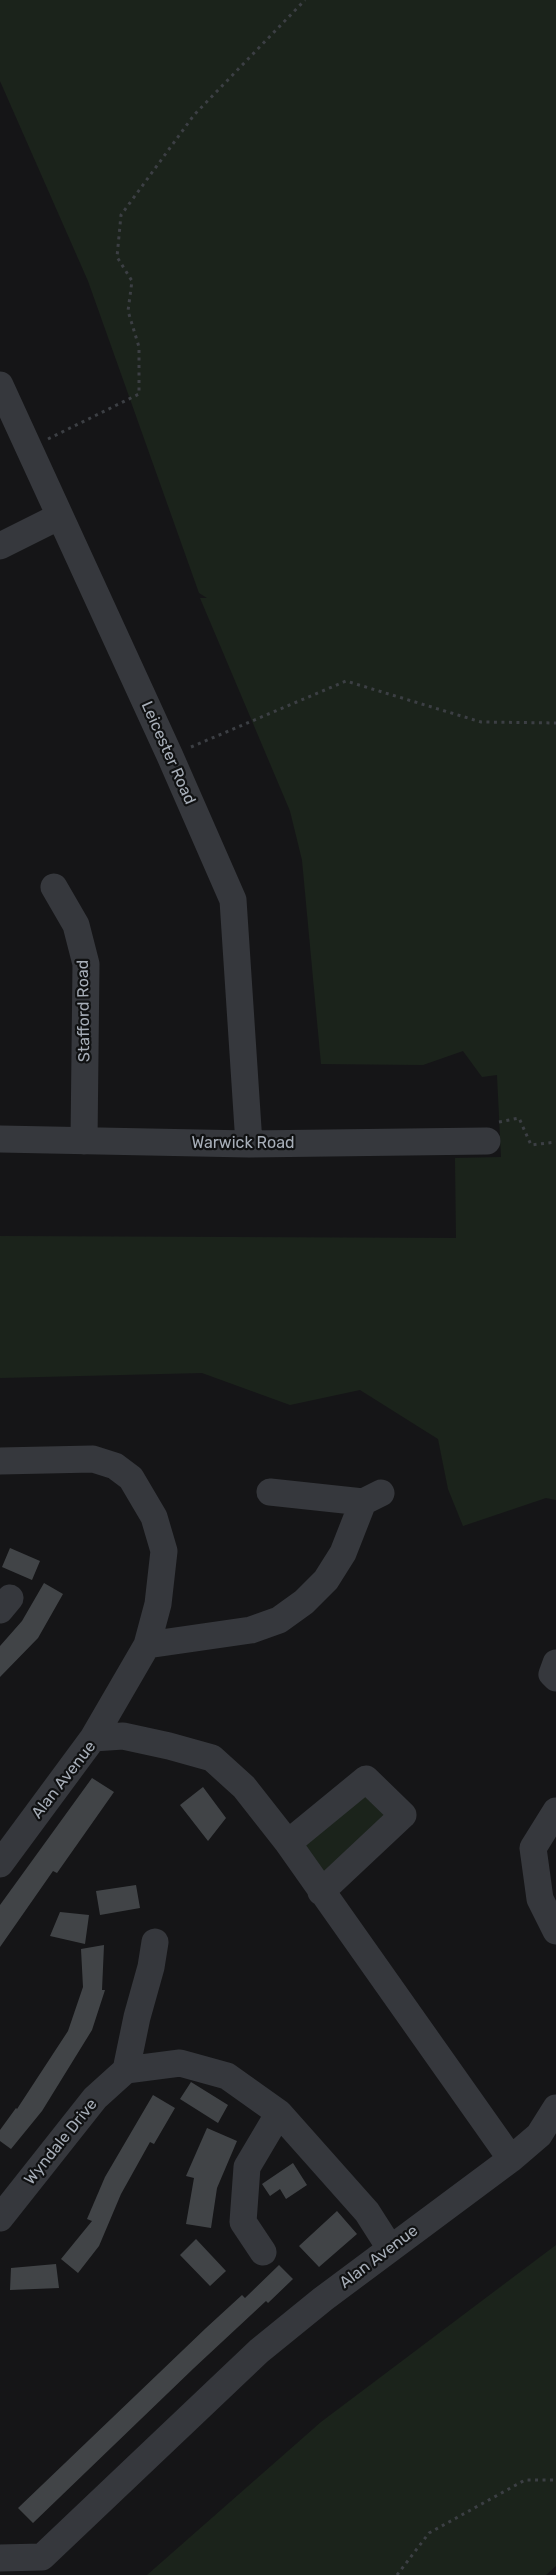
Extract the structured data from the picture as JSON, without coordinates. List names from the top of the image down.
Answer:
{
  "streets": {
    "street": [
      "Leicester Road",
      "Stafford Road",
      "Warwick Road",
      "Alan Avenue",
      "Wyndale Drive"
    ]
  },
  "crossings": [
    ["Leicester Road", "Warwick Road"],
    ["Stafford Road", "Warwick Road"]
  ]
}
